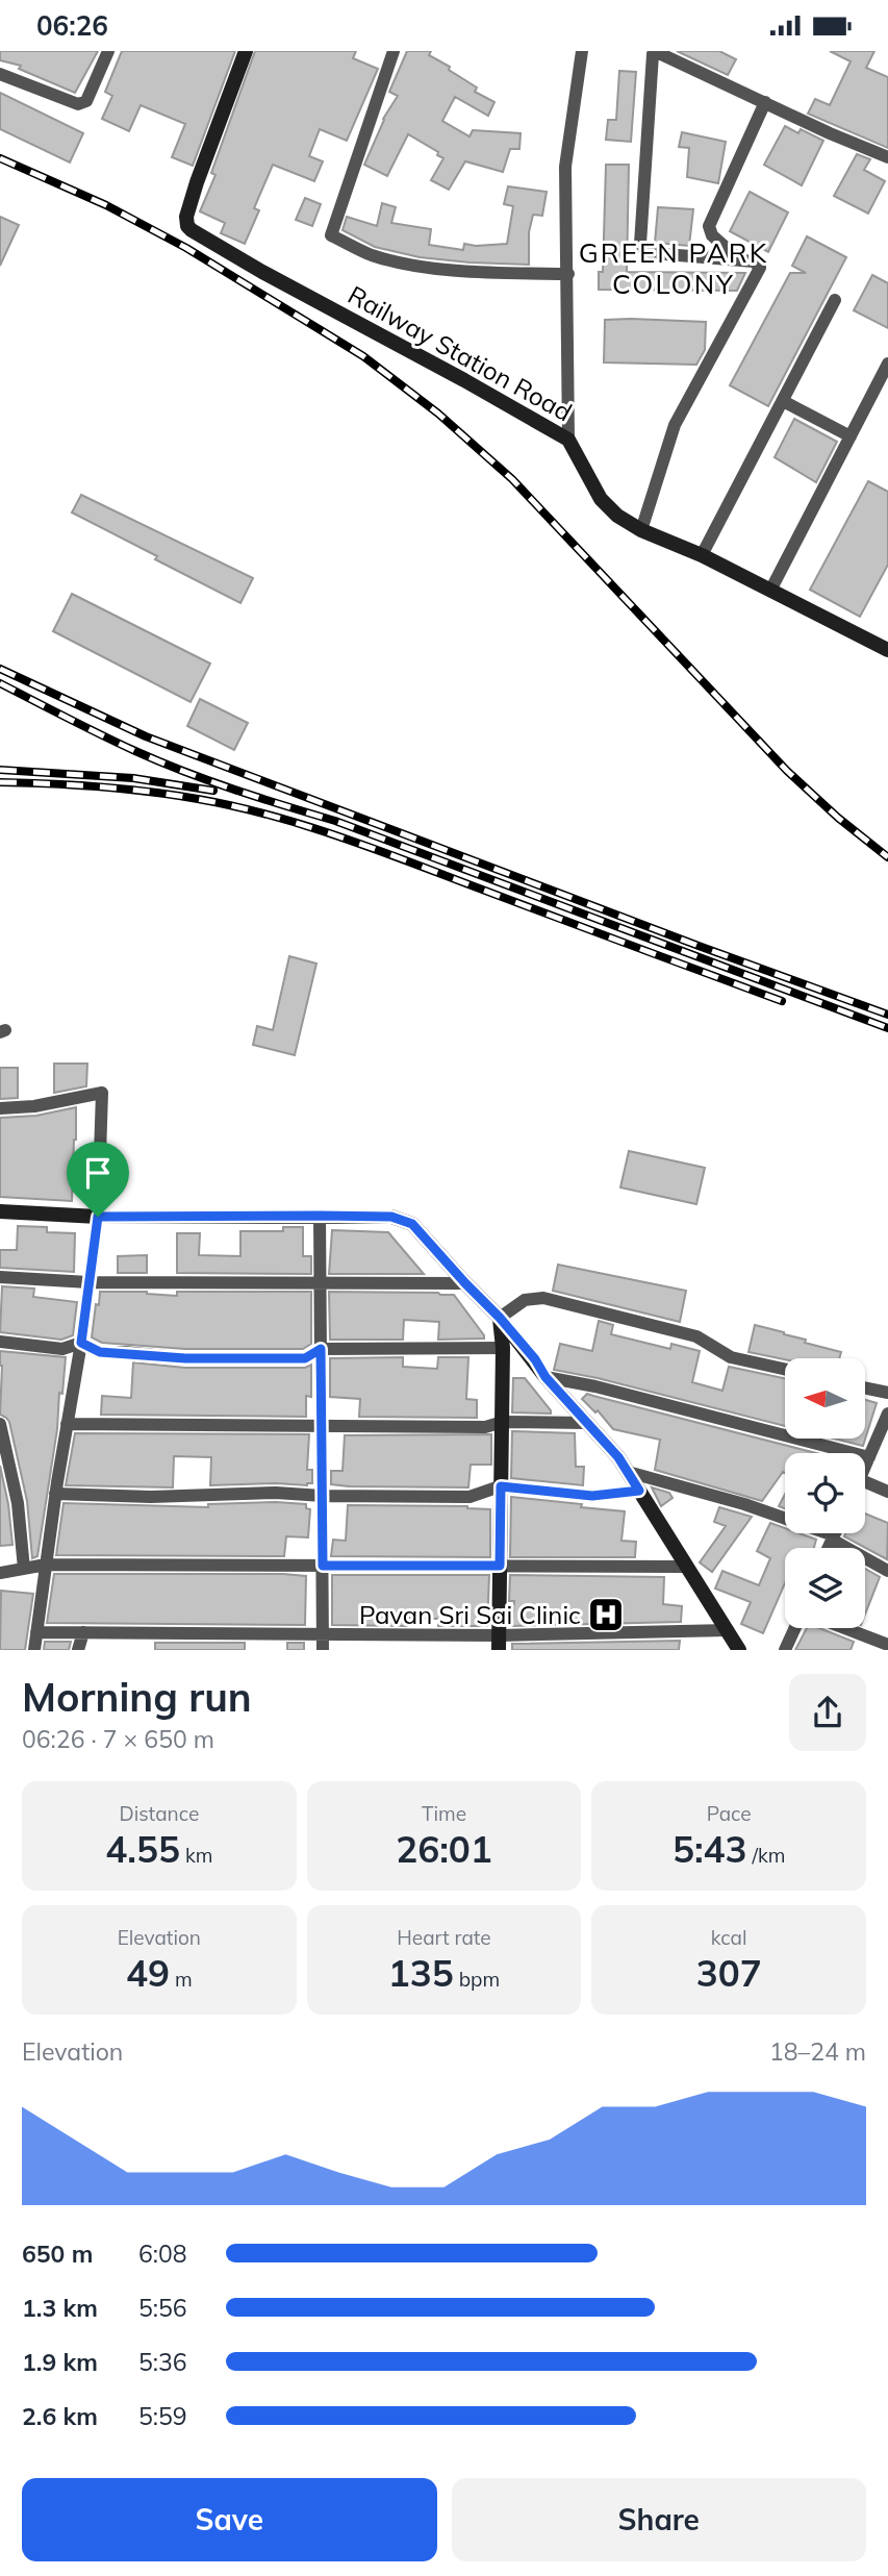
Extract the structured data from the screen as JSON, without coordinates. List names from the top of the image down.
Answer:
{
  "streets": {
    "street": ["Railway Station Road"]
  },
  "districts": ["GREEN PARK COLONY"],
  "places": {
    "hospital": ["Pavan Sri Sai Clinic"]
  },
  "north": "left",
  "page": {
    "status": "06:26",
    "heading": ["Morning run", "06:26 · 7 × 650 m"],
    "stats": [
      ["Distance", "4.55 km"],
      ["Time", "26:01"],
      ["Pace", "5:43 /km"],
      ["Elevation", "49 m"],
      ["Heart rate", "135 bpm"],
      ["kcal", "307"]
    ],
    "chart": ["Elevation", "18–24 m"],
    "list": [
      {
        "name": "650 m",
        "note": "6:08"
      },
      {
        "name": "1.3 km",
        "note": "5:56"
      },
      {
        "name": "1.9 km",
        "note": "5:36"
      },
      {
        "name": "2.6 km",
        "note": "5:59"
      }
    ],
    "buttons": ["Save", "Share"]
  }
}
